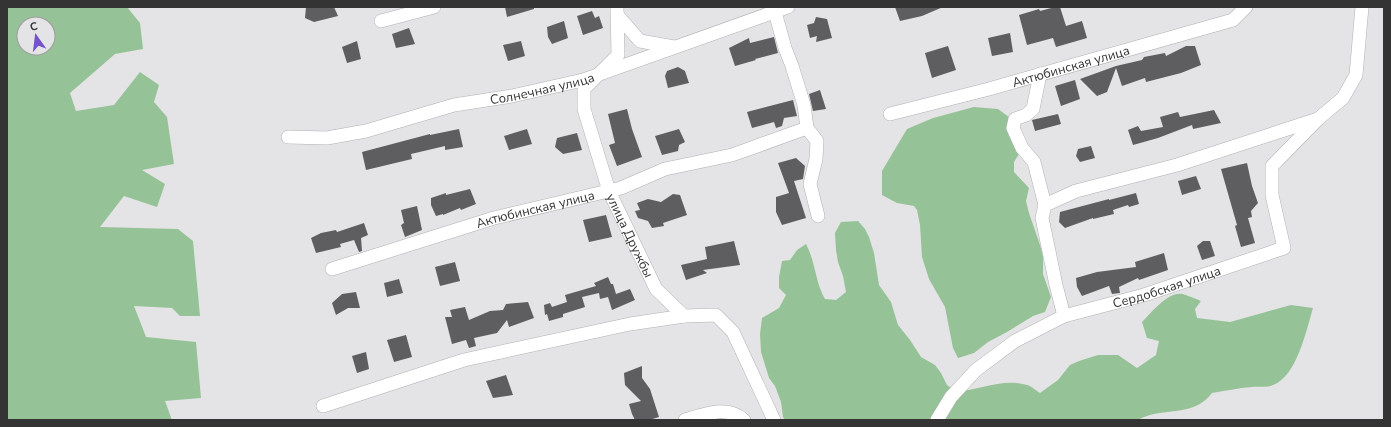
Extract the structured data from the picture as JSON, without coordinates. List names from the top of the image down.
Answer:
{
  "streets": {
    "street": [
      "Актюбинская улица",
      "Солнечная улица",
      "улица Дружбы",
      "Сердобская улица"
    ]
  },
  "crossings": [
    ["Актюбинская улица", "улица Дружбы"],
    ["Солнечная улица", "улица Дружбы"]
  ],
  "north": "top"
}
